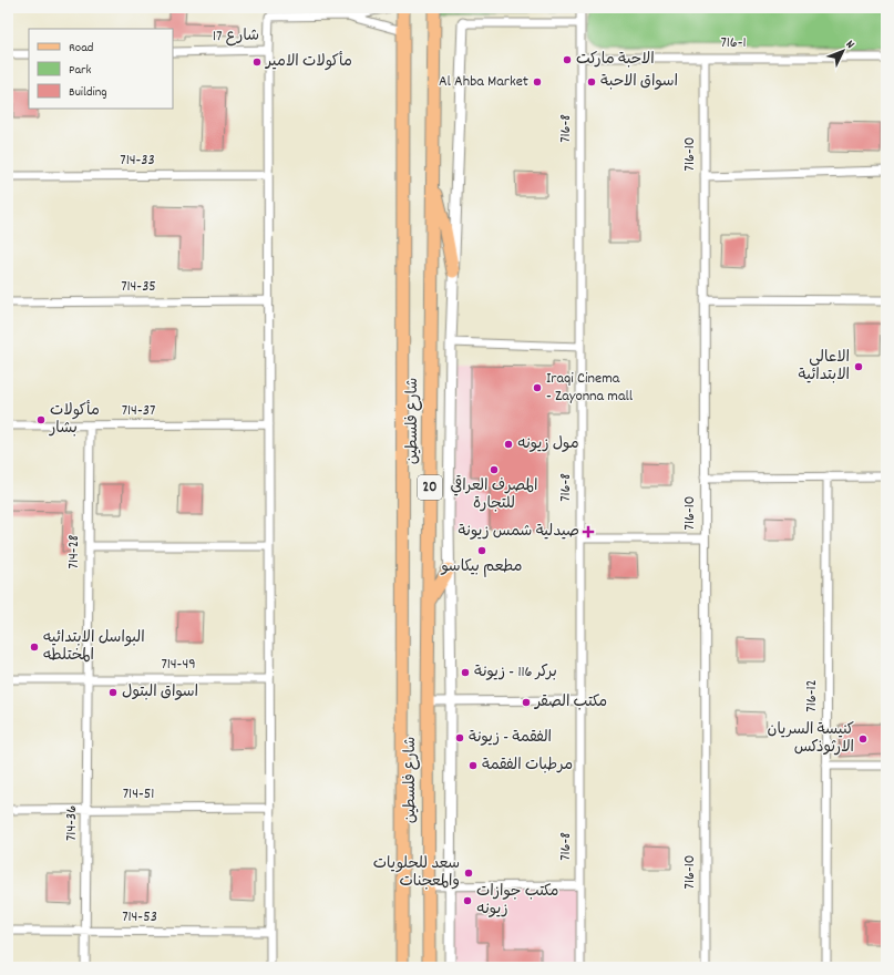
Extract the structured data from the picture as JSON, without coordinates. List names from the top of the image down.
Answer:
{
  "streets": {
    "main road": ["شارع فلسطين", "20"],
    "street": [
      "شارع 17",
      "716-1",
      "716-8",
      "716-10",
      "714-33",
      "714-35",
      "714-37",
      "714-28",
      "714-49",
      "716-12",
      "714-51",
      "714-36",
      "714-53"
    ]
  },
  "crossings": [
    ["شارع 17", "شارع فلسطين"],
    ["716-1", "716-8"],
    ["716-1", "716-10"],
    ["714-37", "714-28"],
    ["714-28", "714-49"],
    ["714-28", "714-36"],
    ["714-49", "714-36"],
    ["714-51", "714-36"],
    ["714-36", "714-53"]
  ],
  "places": {
    "other": [
      "الاحبة ماركت",
      "مأكولات الامير",
      "Al Ahba Market",
      "اسواق الاحبة",
      "الاعالي الابتدائية",
      "Iraqi Cinema - Zayonna mall",
      "مأكولات بشار",
      "مول زيونه",
      "المصرف العراقي للتجارة",
      "مطعم بيكاسو",
      "البواسل الابتدائيه المختلطه",
      "بركر 116 - زيونة",
      "اسواق البتول",
      "مكتب الصقر",
      "الفقمة - زيونة",
      "كنيسة السريان الارثوذكس",
      "مرطبات الفقمة",
      "سعد للحلويات والمعجنات",
      "مكتب جوازات زيونه"
    ],
    "health": ["صيدلية شمس زيونة"]
  },
  "legend": ["Road", "Park", "Building"],
  "north": "top right"
}
